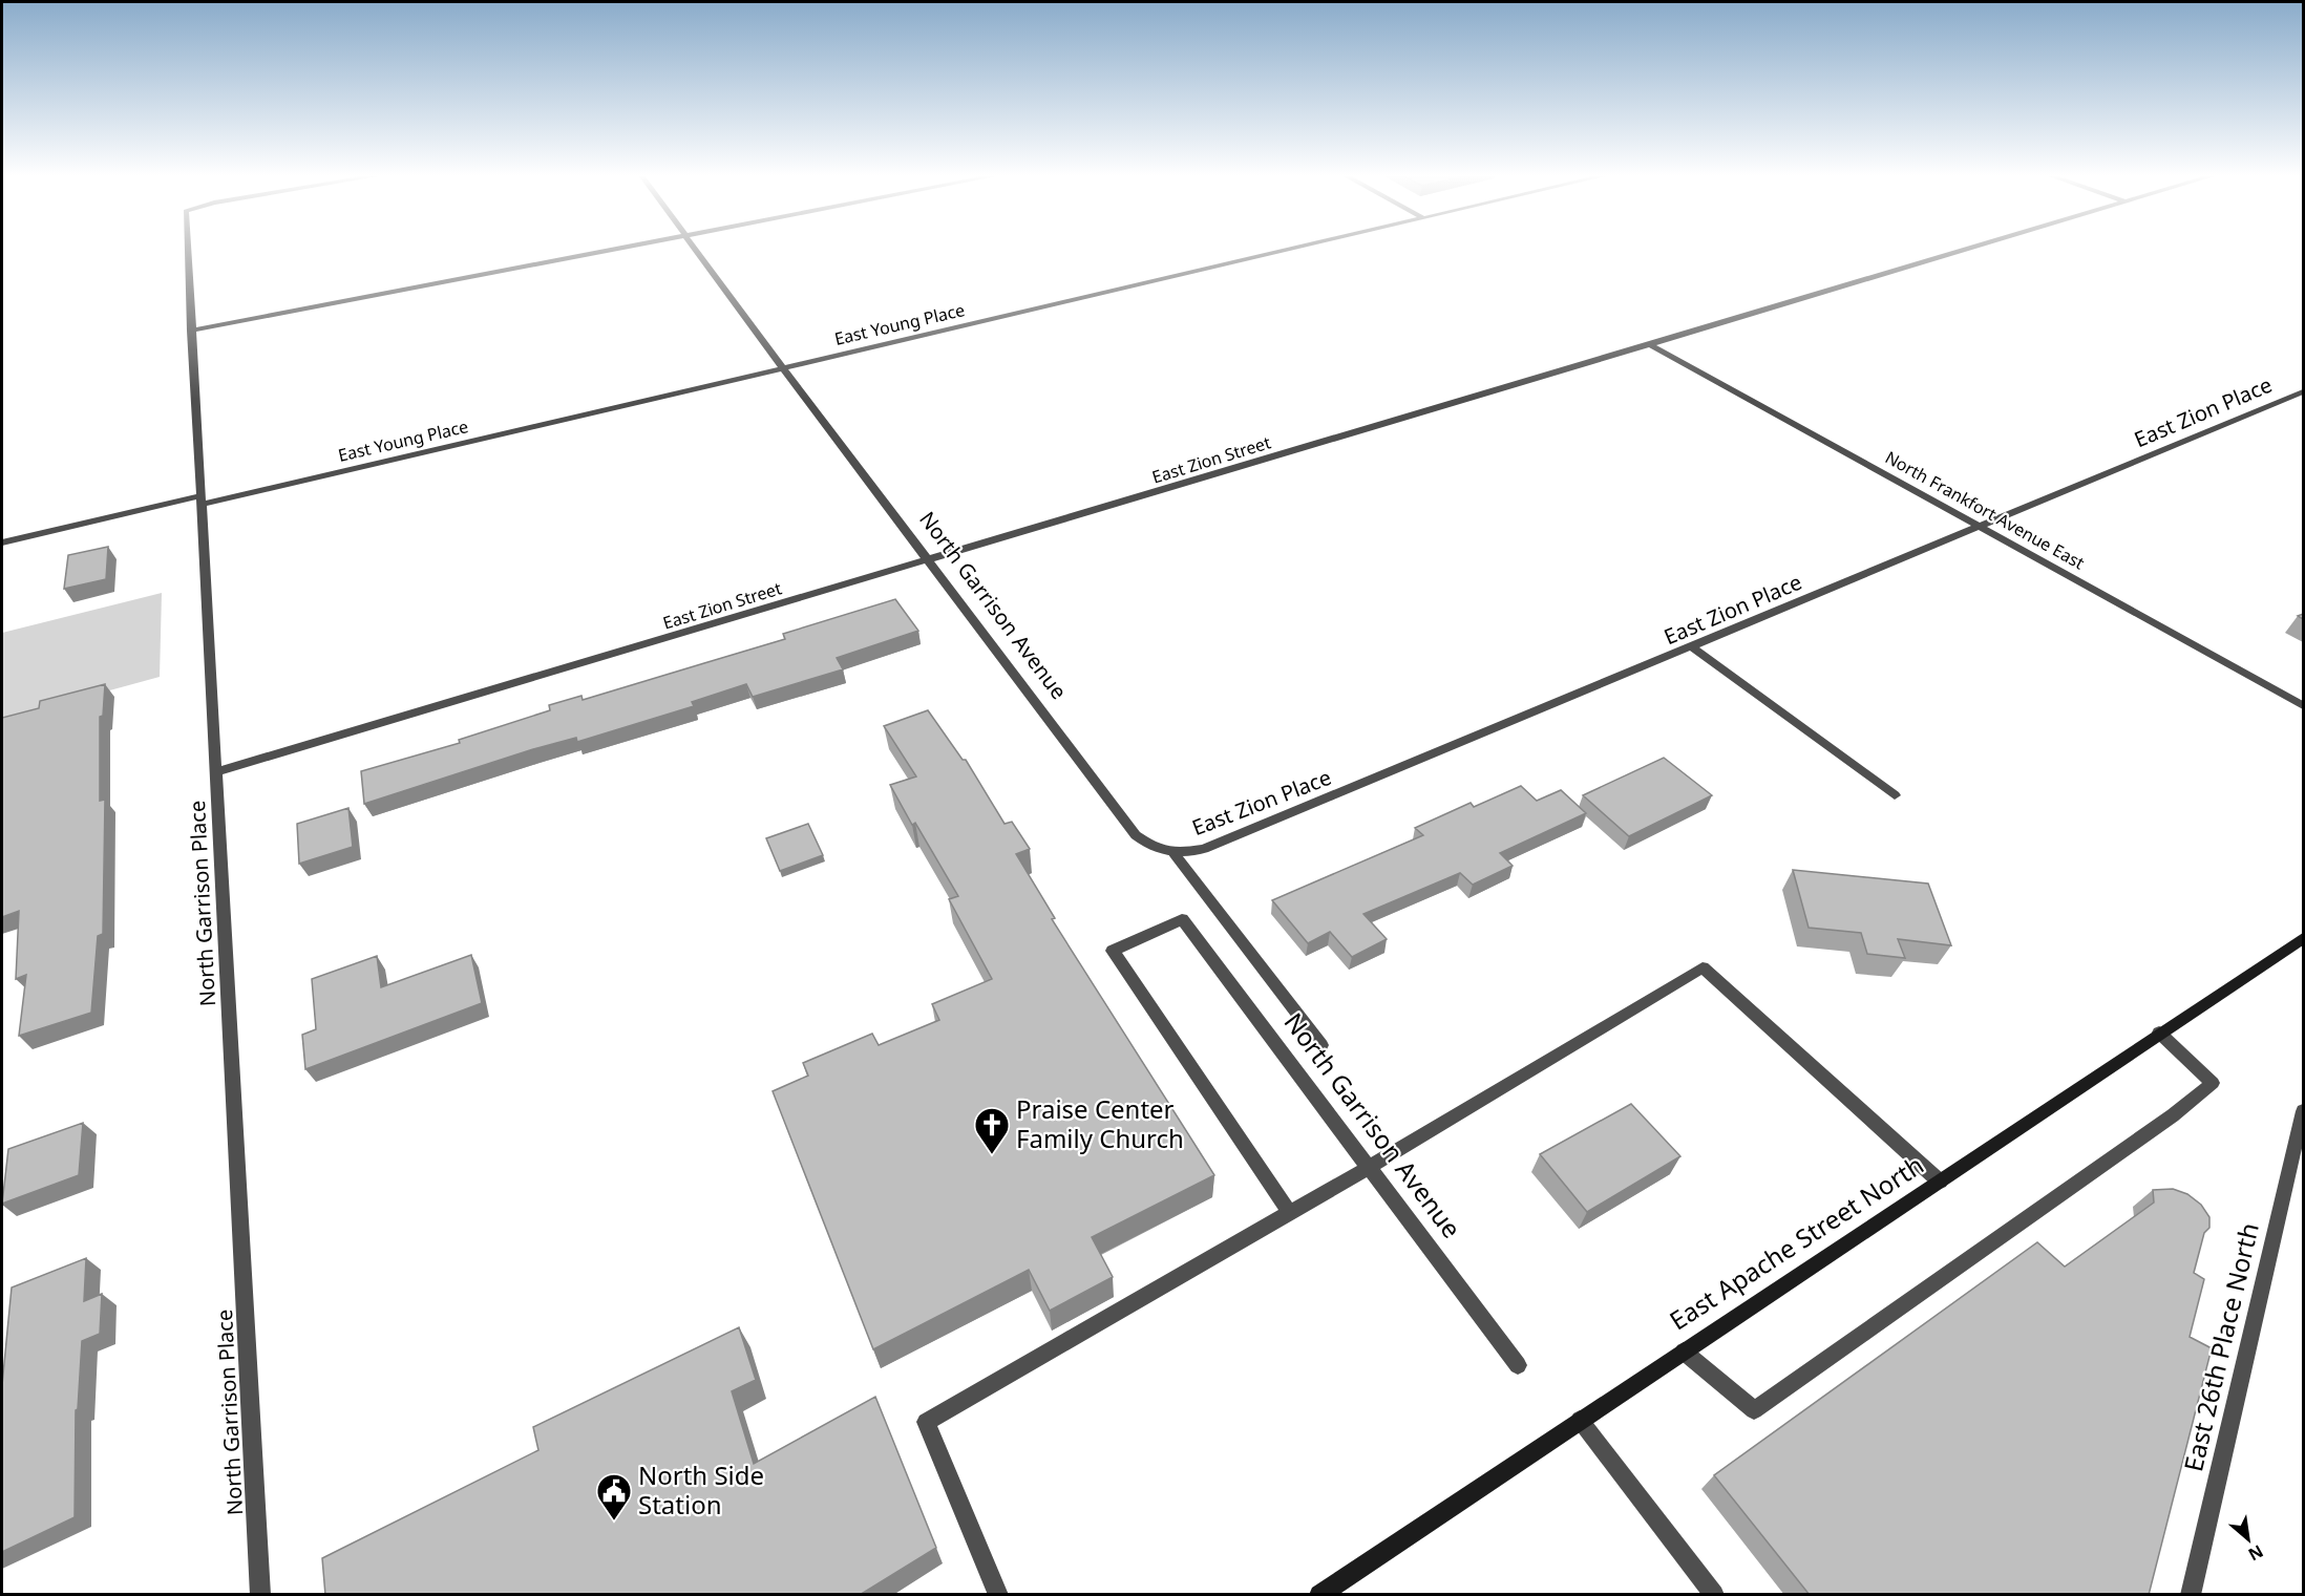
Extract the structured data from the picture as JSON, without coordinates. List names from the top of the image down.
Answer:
{
  "streets": {
    "main road": ["East Apache Street North"],
    "street": [
      "East Young Place",
      "East Zion Place",
      "East Zion Street",
      "North Frankfort Avenue East",
      "North Garrison Avenue",
      "North Garrison Place",
      "East 26th Place North"
    ]
  },
  "crossings": [
    ["East Young Place", "North Garrison Avenue"],
    ["East Young Place", "North Garrison Place"],
    ["East Zion Place", "North Frankfort Avenue East"],
    ["East Zion Place", "North Garrison Avenue"],
    ["East Zion Street", "North Frankfort Avenue East"],
    ["East Zion Street", "North Garrison Avenue"],
    ["East Zion Street", "North Garrison Place"]
  ],
  "places": {
    "church": ["Praise Center Family Church"],
    "public building": ["North Side Station"]
  },
  "north": "bottom right"
}
